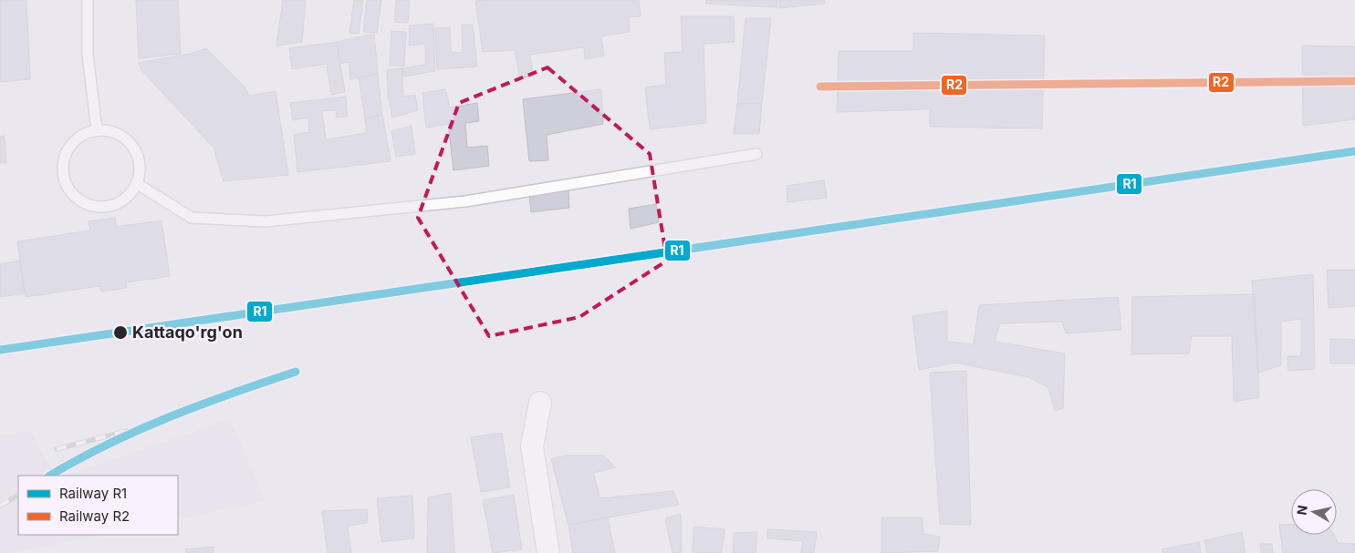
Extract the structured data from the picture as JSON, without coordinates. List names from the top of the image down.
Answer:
{
  "places": ["Kattaqo'rg'on"],
  "lines": ["rail line R2", "rail line R1"],
  "legend": ["Railway R1", "Railway R2"],
  "north": "left"
}
